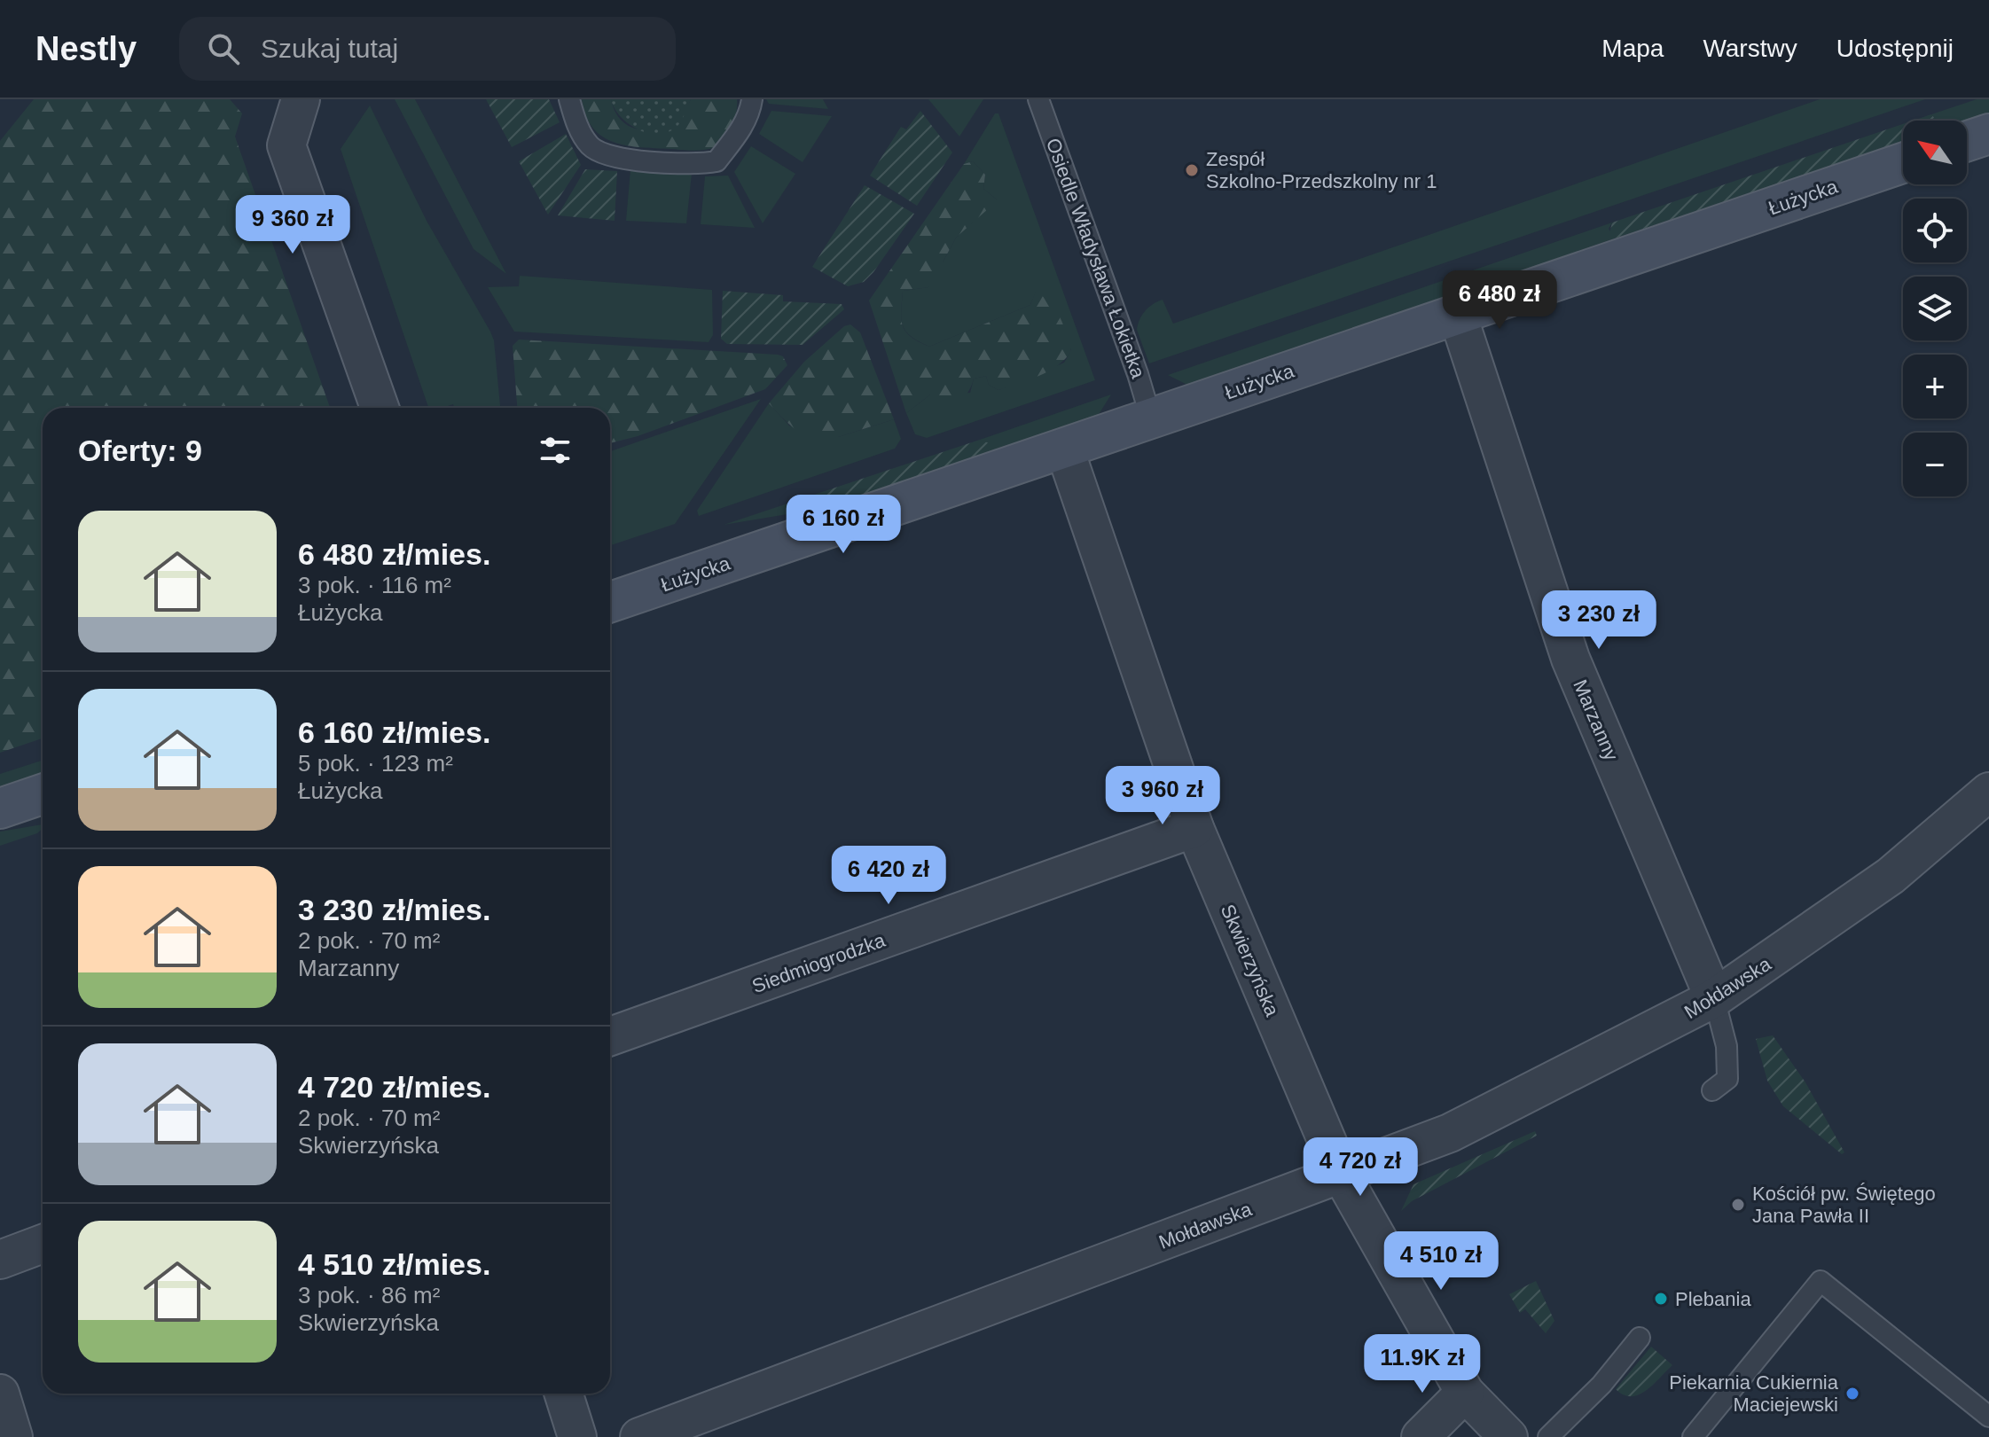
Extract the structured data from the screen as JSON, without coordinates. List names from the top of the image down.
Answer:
{
  "streets": {
    "street": [
      "Łużycka",
      "Marzanny",
      "Skwierzyńska",
      "Siedmiogrodzka",
      "Mołdawska"
    ],
    "lane": ["Osiedle Władysława Łokietka"]
  },
  "crossings": [
    ["Łużycka", "Osiedle Władysława Łokietka"],
    ["Łużycka", "Marzanny"],
    ["Łużycka", "Skwierzyńska"],
    ["Marzanny", "Mołdawska"],
    ["Skwierzyńska", "Siedmiogrodzka"],
    ["Skwierzyńska", "Mołdawska"]
  ],
  "places": [
    "Zespół Szkolno-Przedszkolny nr 1",
    "Kościół pw. Świętego Jana Pawła II",
    "Plebania",
    "Piekarnia Cukiernia Maciejewski"
  ],
  "north": "top left",
  "page": {
    "header": "Nestly",
    "search": "Szukaj tutaj",
    "nav": ["Mapa", "Warstwy", "Udostępnij"],
    "map_buttons": ["+", "−"],
    "price": [
      "9 360 zł",
      "6 480 zł",
      "6 160 zł",
      "3 230 zł",
      "3 960 zł",
      "6 420 zł",
      "4 720 zł",
      "4 510 zł",
      "11.9K zł"
    ],
    "heading": "Oferty: 9",
    "list": [
      {
        "name": "6 480 zł/mies.",
        "note": "3 pok. · 116 m² · Łużycka"
      },
      {
        "name": "6 160 zł/mies.",
        "note": "5 pok. · 123 m² · Łużycka"
      },
      {
        "name": "3 230 zł/mies.",
        "note": "2 pok. · 70 m² · Marzanny"
      },
      {
        "name": "4 720 zł/mies.",
        "note": "2 pok. · 70 m² · Skwierzyńska"
      },
      {
        "name": "4 510 zł/mies.",
        "note": "3 pok. · 86 m² · Skwierzyńska"
      }
    ]
  }
}
